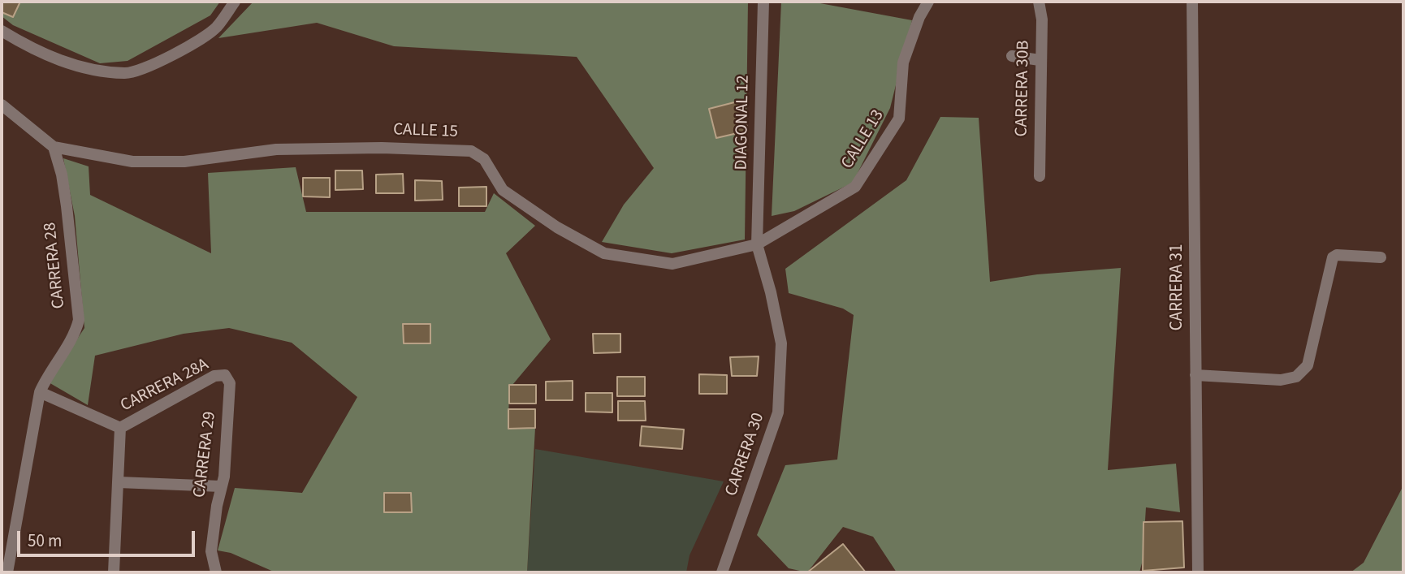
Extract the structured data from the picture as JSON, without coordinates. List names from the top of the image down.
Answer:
{
  "streets": {
    "street": [
      "CARRERA 30B",
      "DIAGONAL 12",
      "CALLE 15",
      "CALLE 13",
      "CARRERA 28",
      "CARRERA 31",
      "CARRERA 28A",
      "CARRERA 29",
      "CARRERA 30"
    ]
  },
  "crossings": [
    ["DIAGONAL 12", "CALLE 15"],
    ["DIAGONAL 12", "CALLE 13"],
    ["DIAGONAL 12", "CARRERA 30"],
    ["CALLE 15", "CALLE 13"],
    ["CALLE 15", "CARRERA 28"],
    ["CALLE 15", "CARRERA 30"],
    ["CALLE 13", "CARRERA 30"],
    ["CARRERA 28", "CARRERA 28A"],
    ["CARRERA 28A", "CARRERA 29"]
  ],
  "scale_bar": "50 m"
}
